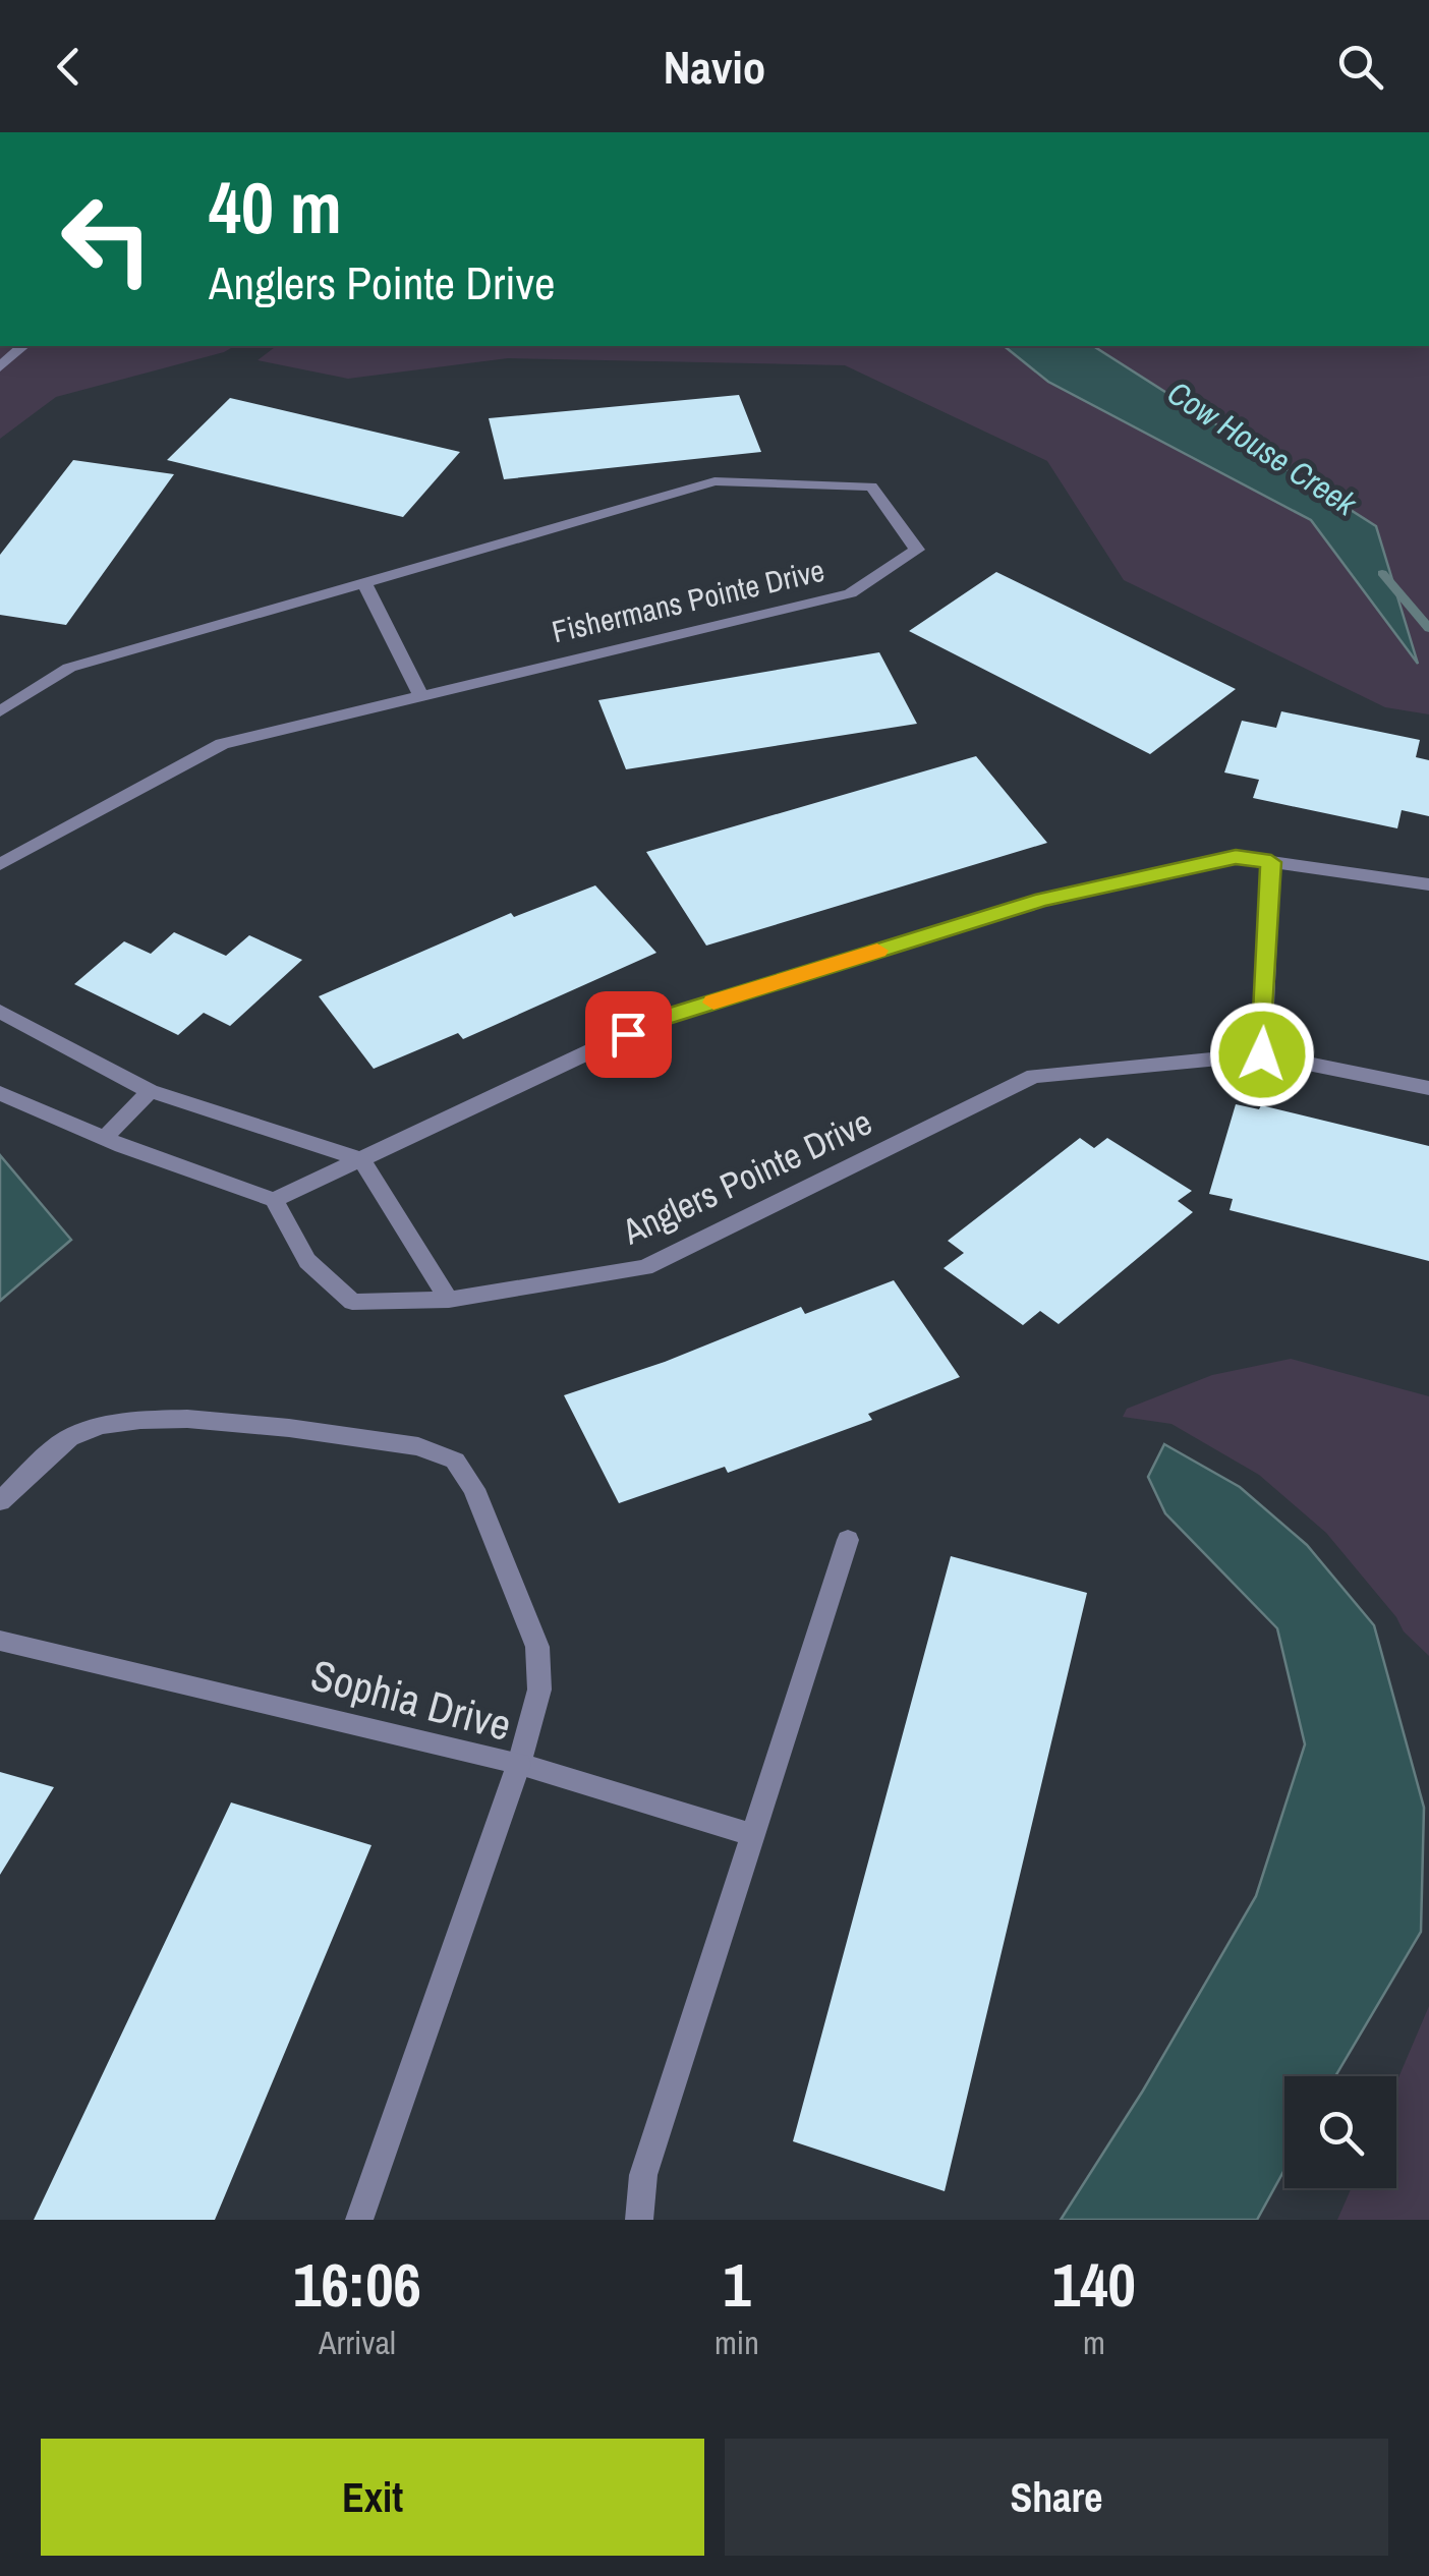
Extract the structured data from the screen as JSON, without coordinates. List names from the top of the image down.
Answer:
{
  "streets": {
    "street": ["Fishermans Pointe Drive", "Anglers Pointe Drive", "Sophia Drive"]
  },
  "water": ["Cow House Creek"],
  "page": {
    "header": "Navio",
    "turn": ["40 m", "Anglers Pointe Drive"],
    "eta": [
      "16:06",
      "Arrival",
      "1",
      "min",
      "140",
      "m"
    ],
    "buttons": ["Exit", "Share"]
  }
}
